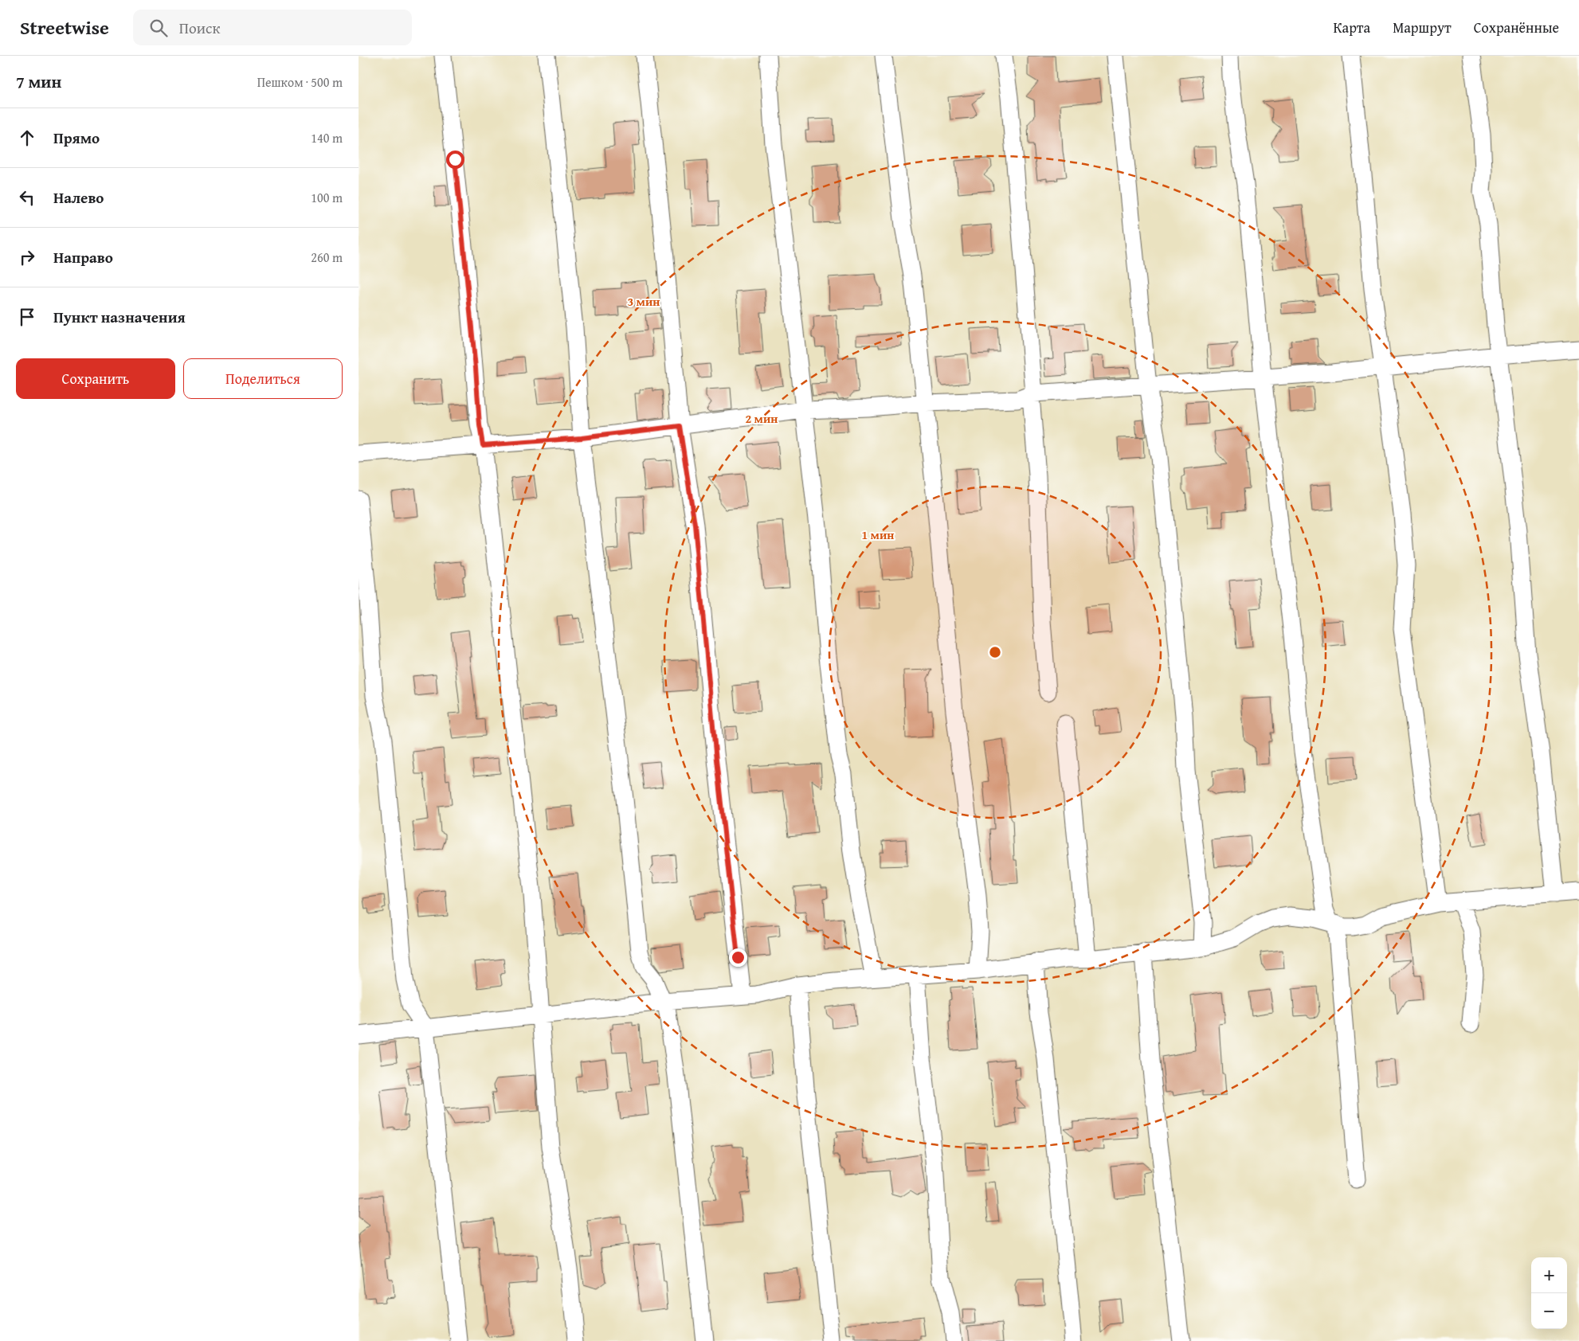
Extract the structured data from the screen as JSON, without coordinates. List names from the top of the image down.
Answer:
{
  "page": {
    "header": "Streetwise",
    "search": "Поиск",
    "nav": ["Карта", "Маршрут", "Сохранённые"],
    "heading": ["7 мин", "Пешком · 500 m"],
    "list": [
      ["Прямо", "140 m"],
      ["Налево", "100 m"],
      ["Направо", "260 m"],
      "Пункт назначения"
    ],
    "buttons": ["Сохранить", "Поделиться"],
    "map_buttons": ["+", "−"]
  },
  "rings": ["3 мин", "2 мин", "1 мин"]
}
